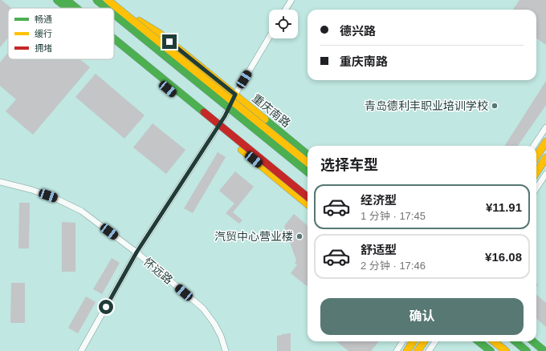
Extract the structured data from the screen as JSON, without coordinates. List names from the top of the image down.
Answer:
{
  "streets": {
    "main road": ["重庆南路"],
    "street": ["怀远路"]
  },
  "places": ["青岛德利丰职业培训学校", "汽贸中心营业楼"],
  "legend": ["畅通", "缓行", "拥堵"],
  "page": {
    "banner": ["德兴路", "重庆南路"],
    "heading": "选择车型",
    "list": [
      {
        "name": "经济型",
        "note": "1 分钟 · 17:45",
        "value": "¥11.91"
      },
      {
        "name": "舒适型",
        "note": "2 分钟 · 17:46",
        "value": "¥16.08"
      }
    ],
    "buttons": "确认"
  }
}
